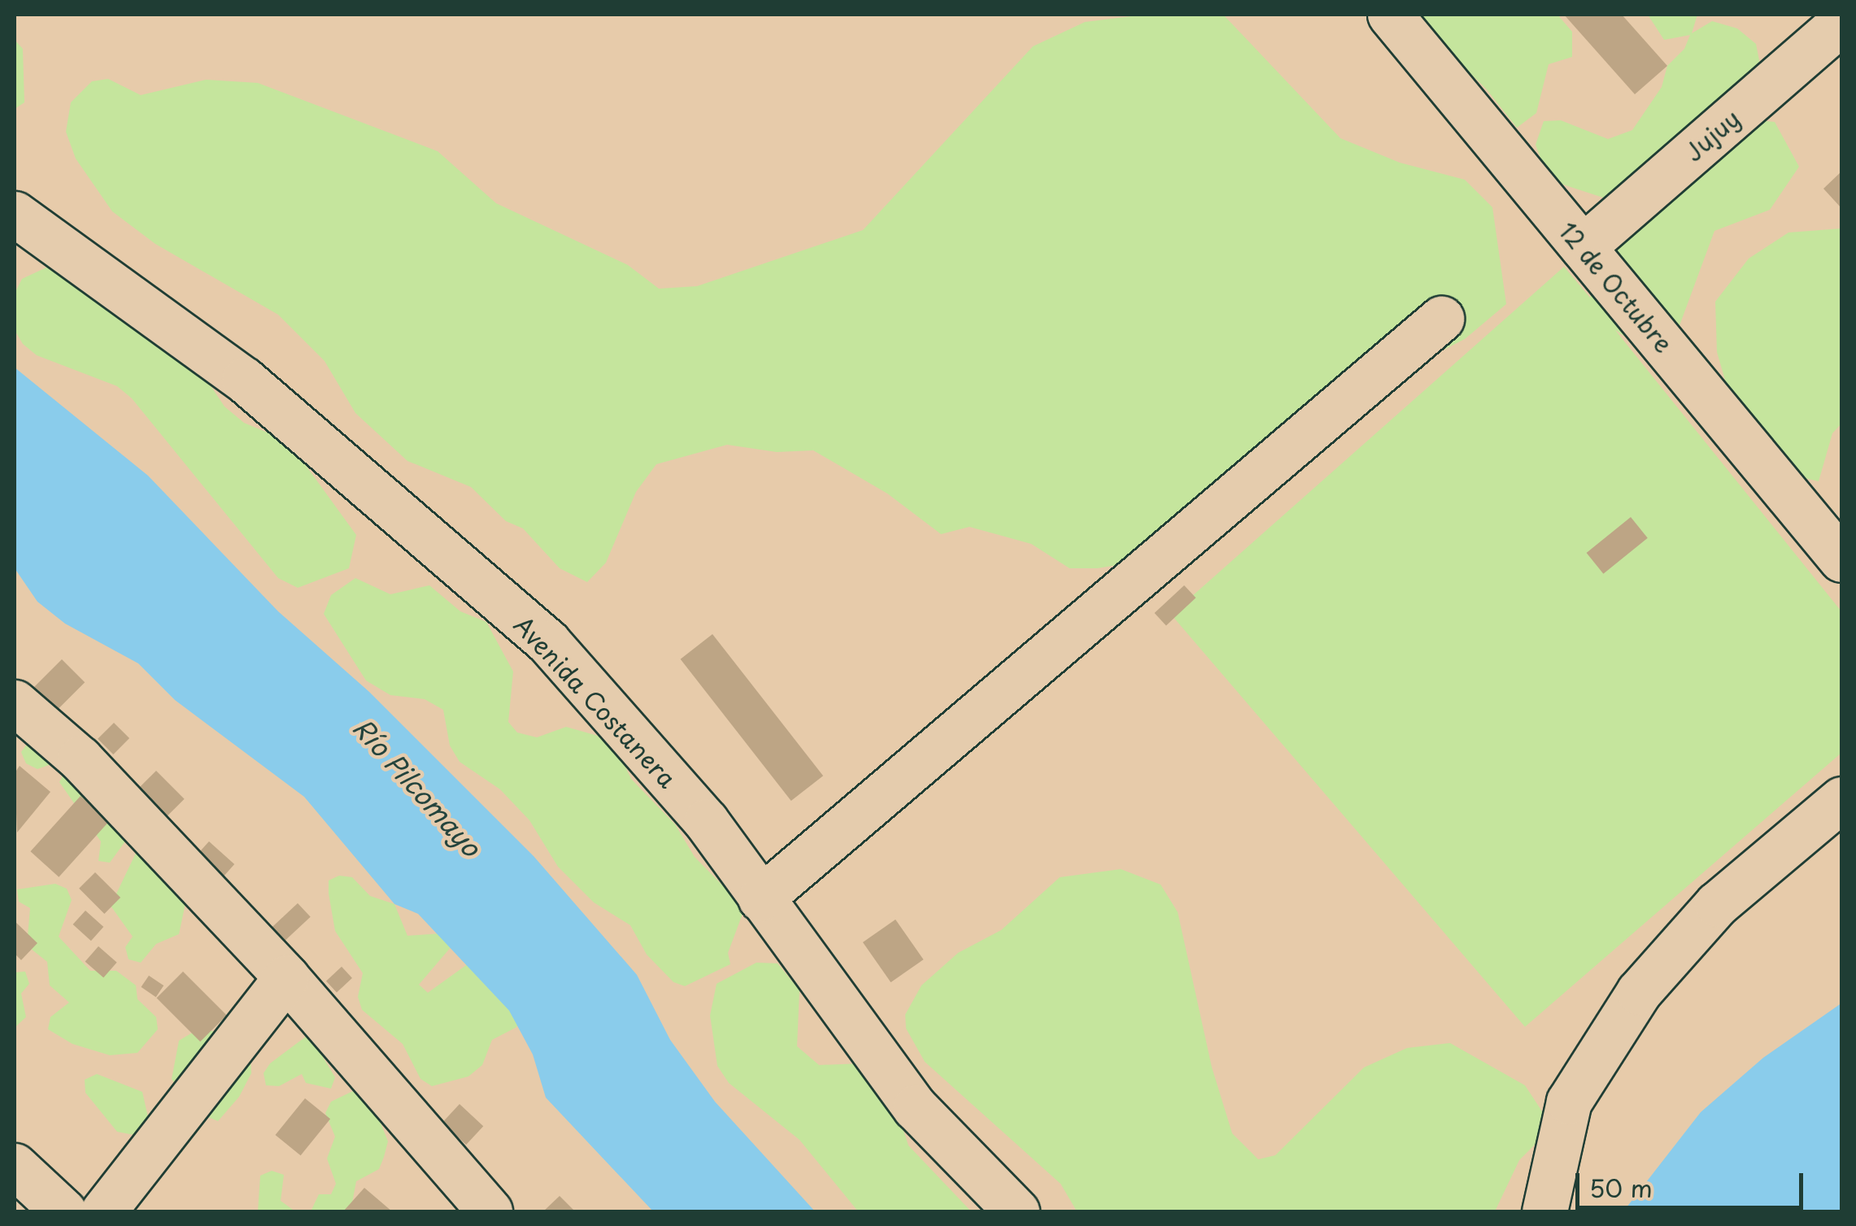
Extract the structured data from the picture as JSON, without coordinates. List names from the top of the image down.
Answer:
{
  "streets": {
    "street": ["Jujuy", "12 de Octubre", "Avenida Costanera"]
  },
  "crossings": [
    ["Jujuy", "12 de Octubre"]
  ],
  "water": ["Río Pilcomayo"],
  "scale_bar": "50 m"
}
